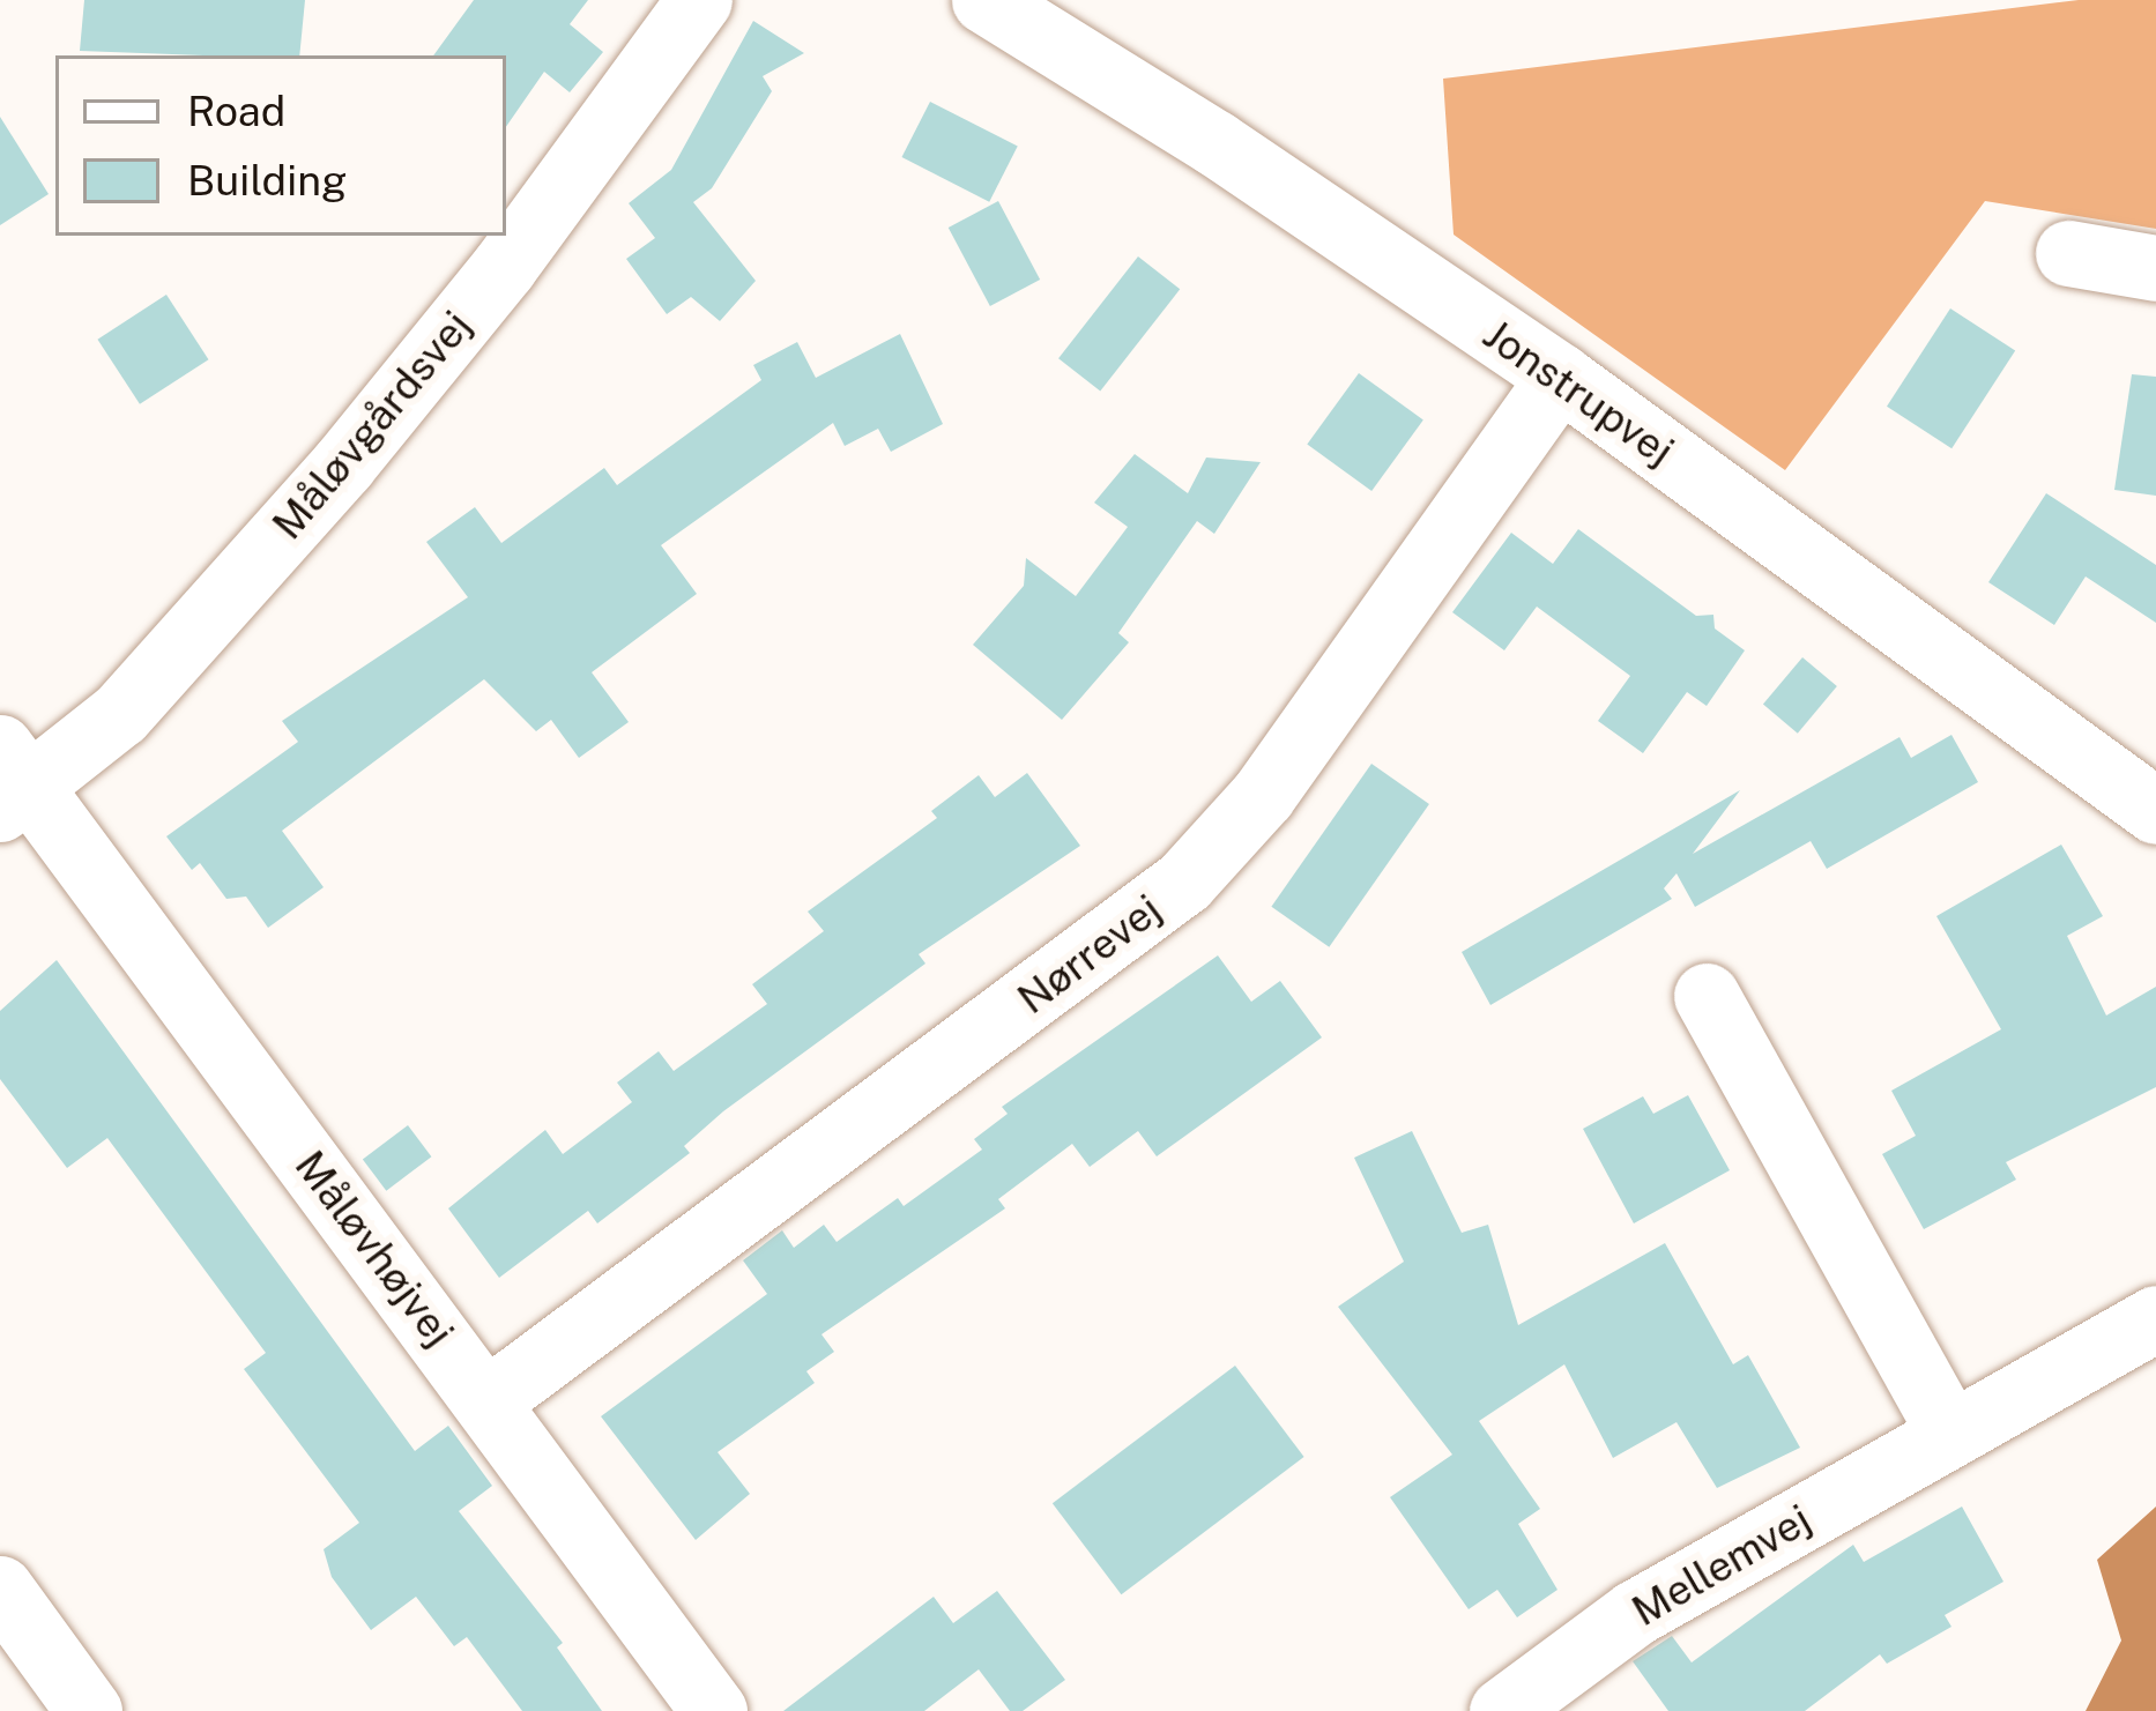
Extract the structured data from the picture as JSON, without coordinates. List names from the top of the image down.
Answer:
{
  "streets": {
    "street": [
      "Jonstrupvej",
      "Måløvgårdsvej",
      "Nørrevej",
      "Måløvhøjvej",
      "Mellemvej"
    ]
  },
  "crossings": [
    ["Jonstrupvej", "Nørrevej"],
    ["Måløvgårdsvej", "Måløvhøjvej"],
    ["Nørrevej", "Måløvhøjvej"]
  ],
  "legend": ["Road", "Building"]
}
